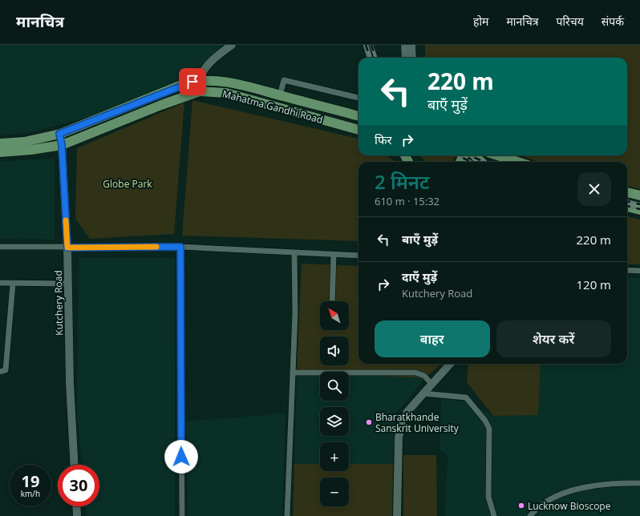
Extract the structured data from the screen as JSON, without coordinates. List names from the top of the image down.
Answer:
{
  "streets": {
    "main road": ["Mahatma Gandhi Road"],
    "street": ["Kutchery Road"]
  },
  "crossings": [
    ["Mahatma Gandhi Road", "Kutchery Road"]
  ],
  "parks": ["Globe Park"],
  "places": ["Bharatkhande Sanskrit University", "Lucknow Bioscope"],
  "north": "top left",
  "page": {
    "header": "मानचित्र",
    "nav": [
      "होम",
      "मानचित्र",
      "परिचय",
      "संपर्क"
    ],
    "turn": ["220 m", "बाएँ मुड़ें"],
    "then": "फिर",
    "heading": ["2 मिनट", "610 m · 15:32"],
    "list": [
      {
        "name": "बाएँ मुड़ें",
        "value": "220 m"
      },
      {
        "name": "दाएँ मुड़ें",
        "note": "Kutchery Road",
        "value": "120 m"
      }
    ],
    "map_buttons": ["+", "−"],
    "buttons": ["बाहर", "शेयर करें"],
    "speed": "19 km/h",
    "limit": "30"
  }
}
